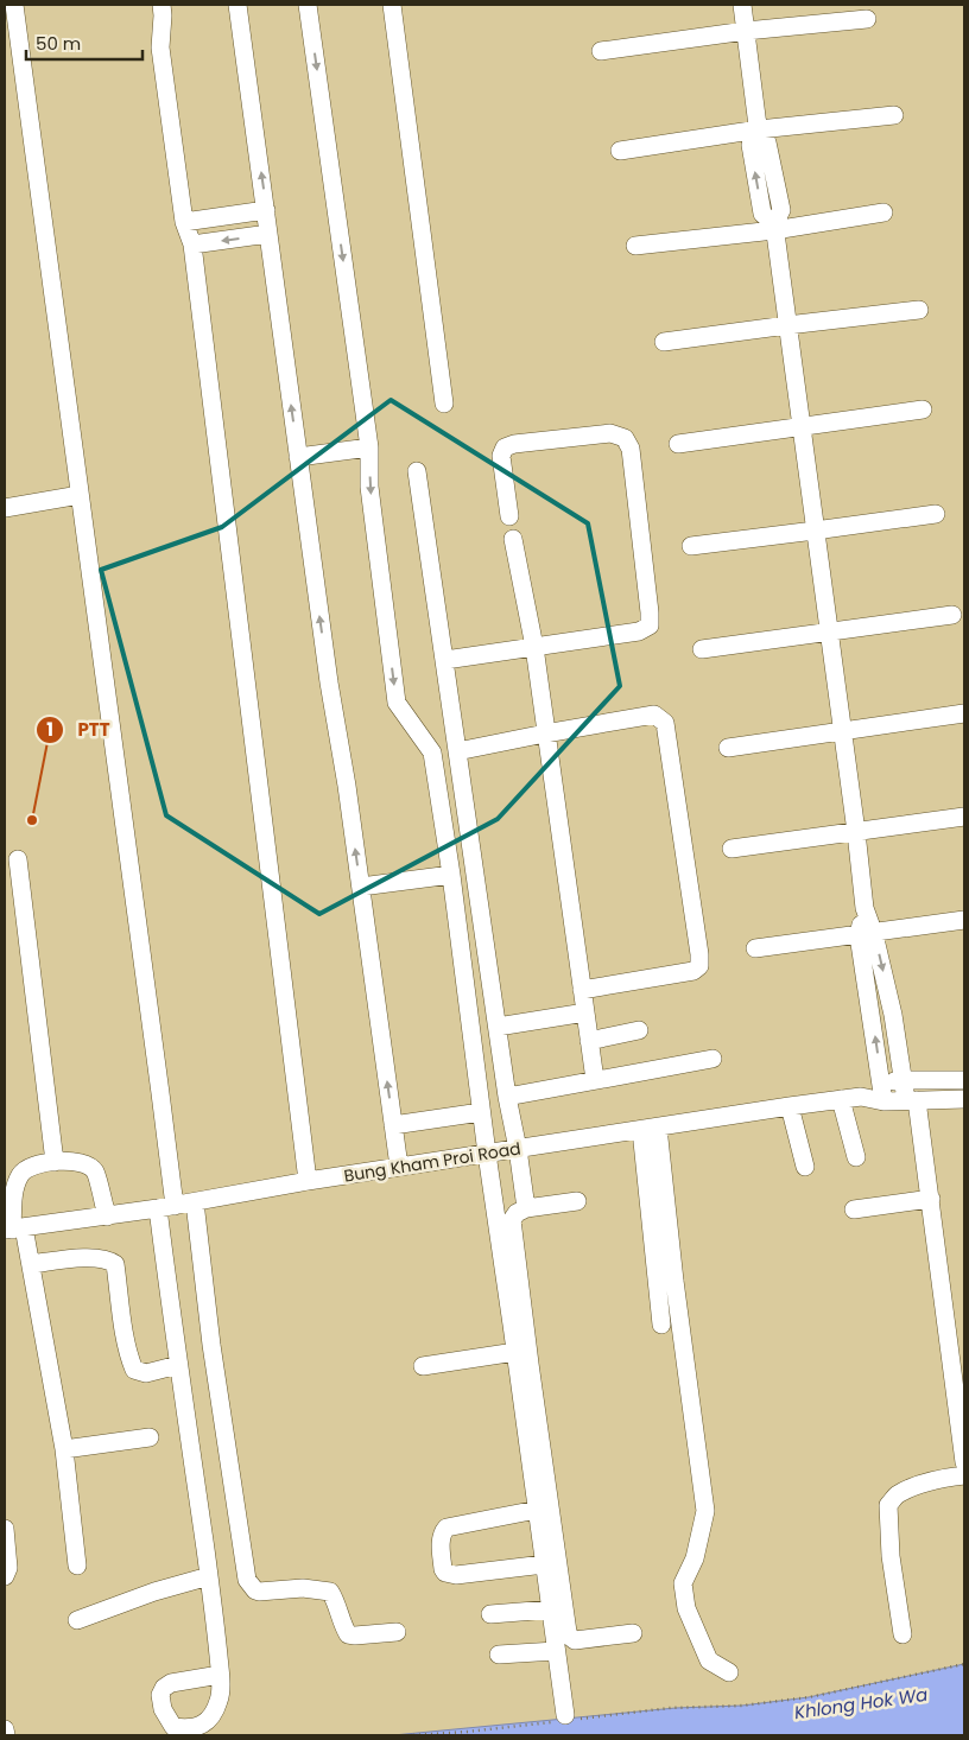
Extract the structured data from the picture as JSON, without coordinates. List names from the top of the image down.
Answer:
{
  "streets": {
    "street": ["Bung Kham Proi Road"]
  },
  "water": ["Khlong Hok Wa"],
  "places": ["PTT"],
  "scale_bar": "50 m"
}
